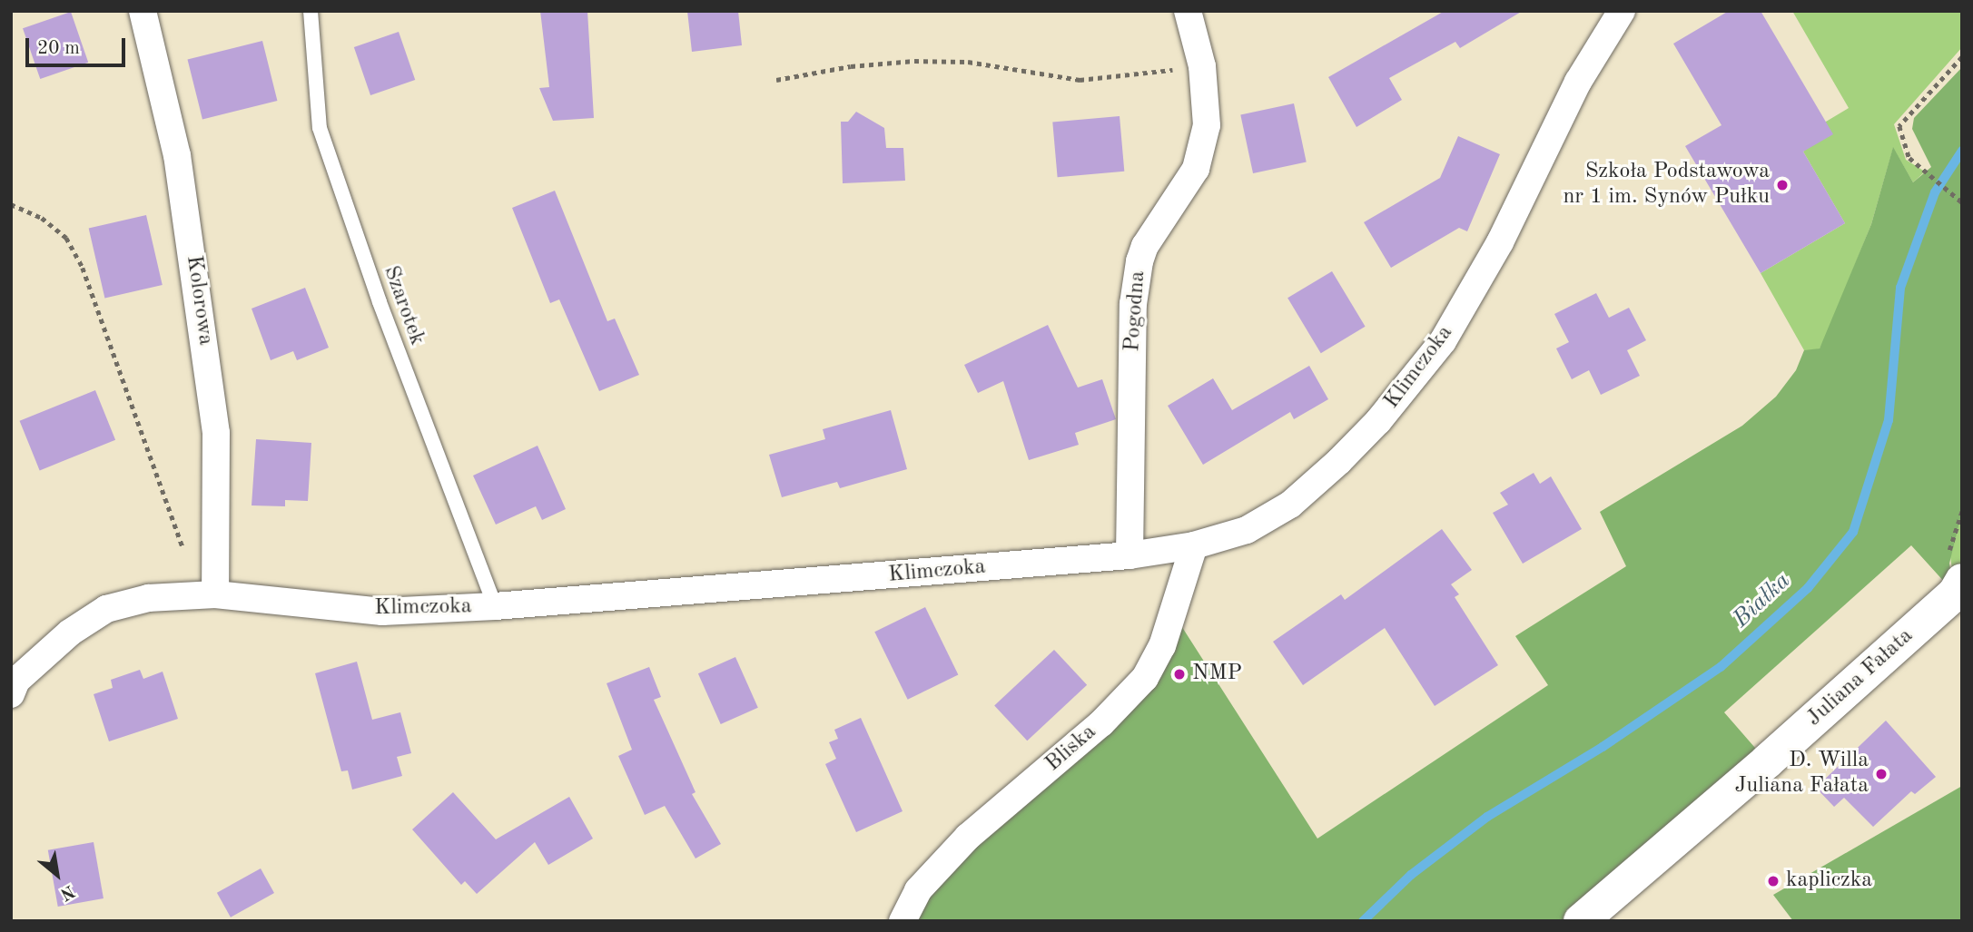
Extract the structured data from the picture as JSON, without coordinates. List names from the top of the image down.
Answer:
{
  "streets": {
    "street": [
      "Kolorowa",
      "Pogodna",
      "Klimczoka",
      "Juliana Fałata",
      "Bliska"
    ],
    "lane": ["Szarotek"]
  },
  "crossings": [
    ["Kolorowa", "Klimczoka"],
    ["Szarotek", "Klimczoka"],
    ["Pogodna", "Klimczoka"],
    ["Klimczoka", "Bliska"]
  ],
  "water": ["Białka"],
  "places": [
    "Szkoła Podstawowa nr 1 im. Synów Pułku",
    "NMP",
    "D. Willa Juliana Fałata",
    "kapliczka"
  ],
  "scale_bar": "20 m",
  "north": "bottom right"
}
